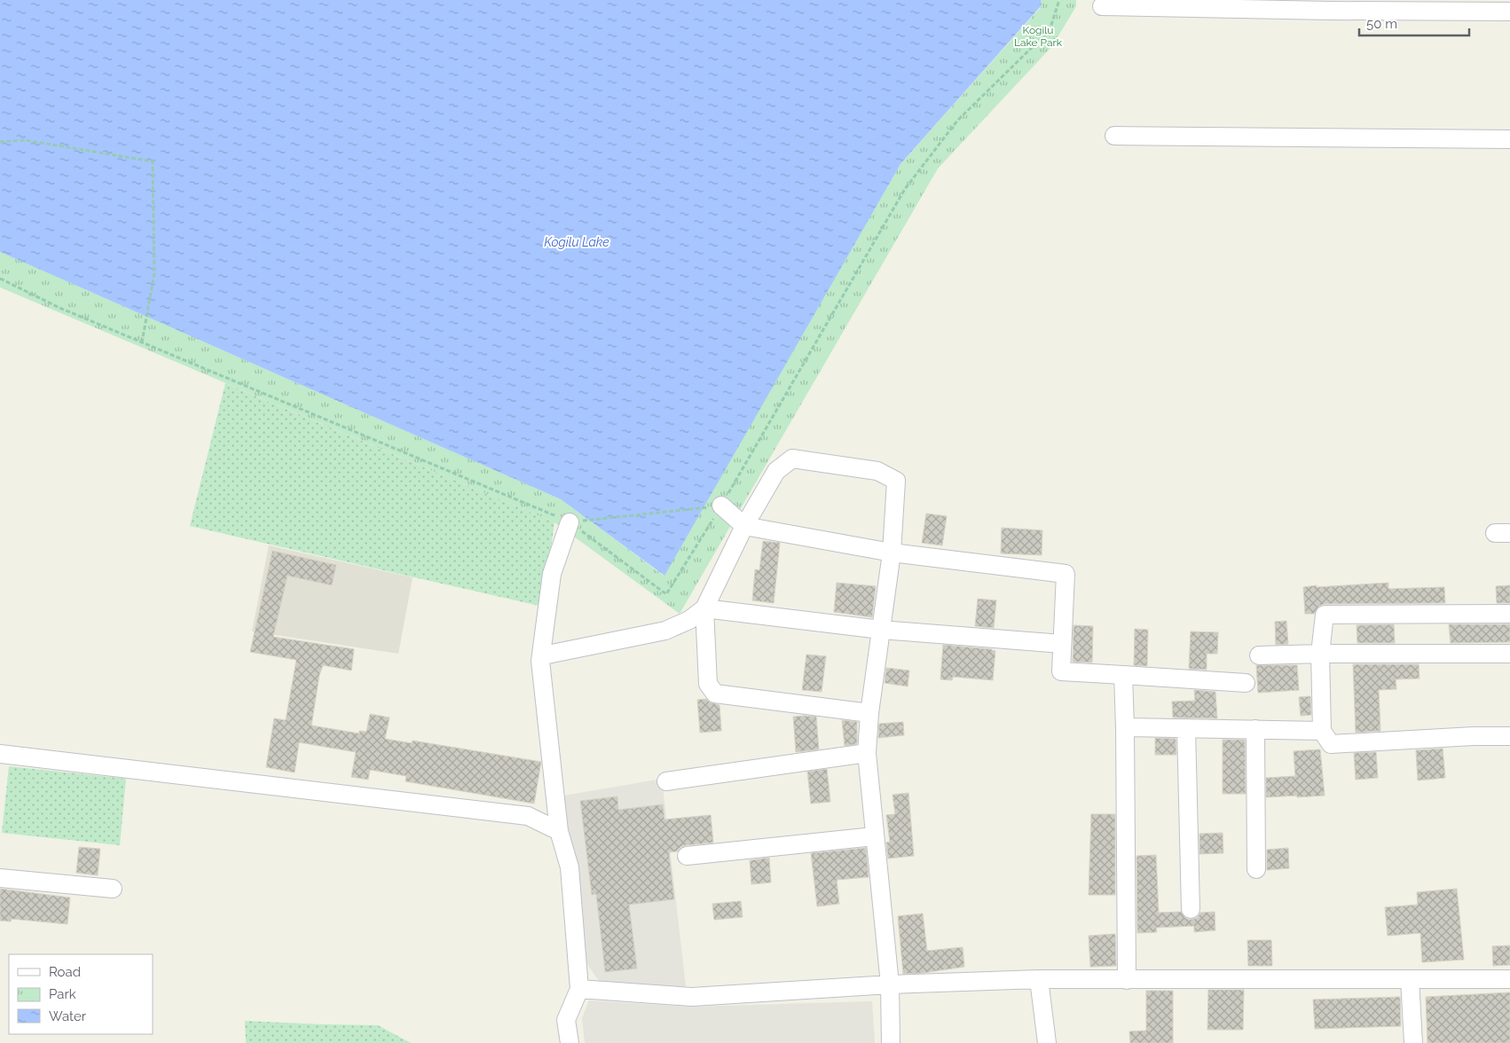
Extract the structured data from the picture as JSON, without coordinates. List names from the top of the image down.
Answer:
{
  "water": ["Kogilu Lake"],
  "parks": ["Kogilu Lake Park"],
  "legend": ["Road", "Park", "Water"],
  "scale_bar": "50 m"
}
